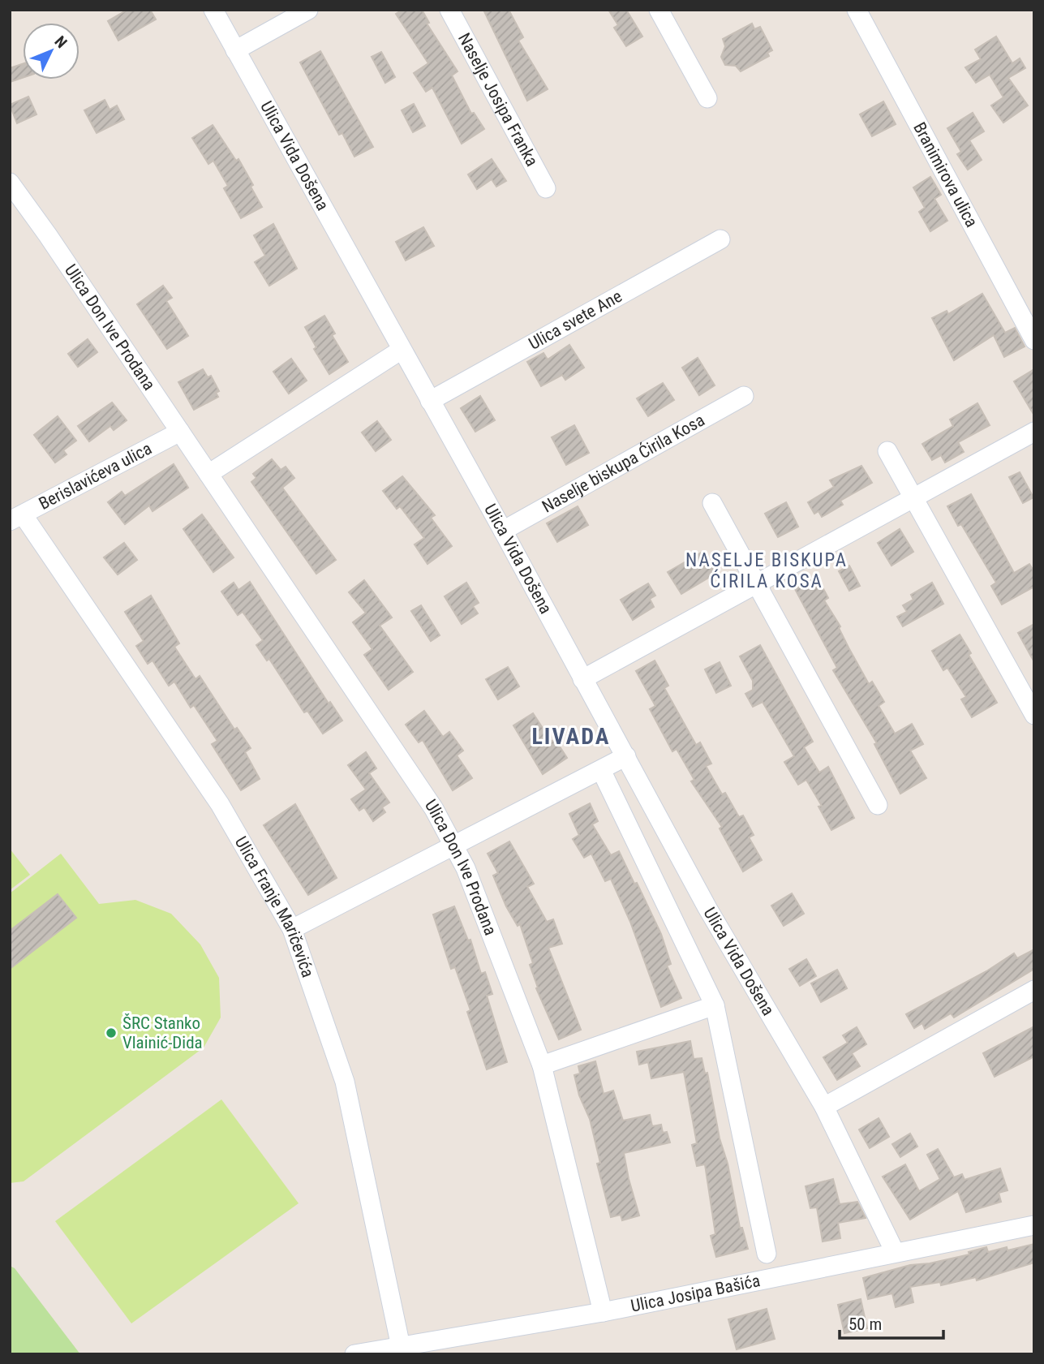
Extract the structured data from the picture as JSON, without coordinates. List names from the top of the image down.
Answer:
{
  "streets": {
    "street": [
      "Naselje Josipa Franka",
      "Ulica Vida Došena",
      "Branimirova ulica",
      "Ulica svete Ane",
      "Ulica Don Ive Prodana",
      "Naselje biskupa Ćirila Kosa",
      "Berislavićeva ulica",
      "Ulica Franje Maričevića",
      "Ulica Josipa Bašića"
    ]
  },
  "crossings": [
    ["Ulica Vida Došena", "Ulica svete Ane"],
    ["Ulica Vida Došena", "Naselje biskupa Ćirila Kosa"],
    ["Ulica Vida Došena", "Ulica Josipa Bašića"],
    ["Ulica Don Ive Prodana", "Berislavićeva ulica"],
    ["Ulica Don Ive Prodana", "Ulica Josipa Bašića"],
    ["Berislavićeva ulica", "Ulica Franje Maričevića"],
    ["Ulica Franje Maričevića", "Ulica Josipa Bašića"]
  ],
  "districts": ["NASELJE BISKUPA ĆIRILA KOSA", "LIVADA"],
  "places": ["ŠRC Stanko Vlainić-Dida"],
  "scale_bar": "50 m",
  "north": "top right"
}
